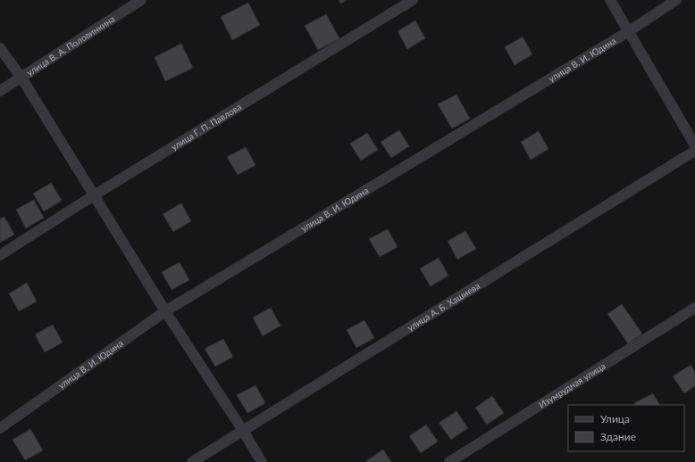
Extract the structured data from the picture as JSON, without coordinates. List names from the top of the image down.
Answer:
{
  "streets": {
    "street": [
      "улица В. А. Половинкина",
      "улица В. И. Юдина",
      "улица Г. П. Павлова",
      "улица А. Б. Хашиева",
      "Изумрудная улица"
    ]
  },
  "legend": ["Улица", "Здание"]
}
